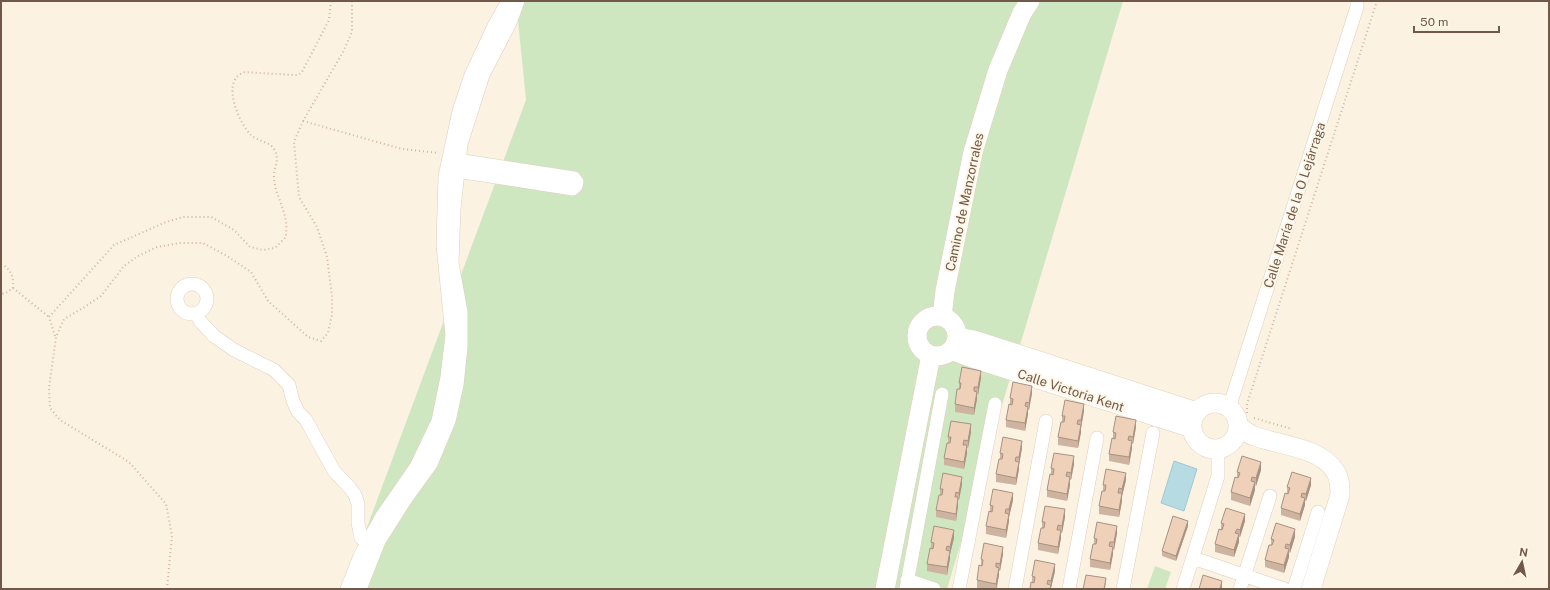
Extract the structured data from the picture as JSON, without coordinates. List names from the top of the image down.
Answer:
{
  "streets": {
    "street": ["Camino de Manzorrales", "Calle María de la O Lejárraga", "Calle Victoria Kent"]
  },
  "crossings": [
    ["Camino de Manzorrales", "Calle Victoria Kent"],
    ["Calle María de la O Lejárraga", "Calle Victoria Kent"]
  ],
  "scale_bar": "50 m",
  "north": "top"
}
